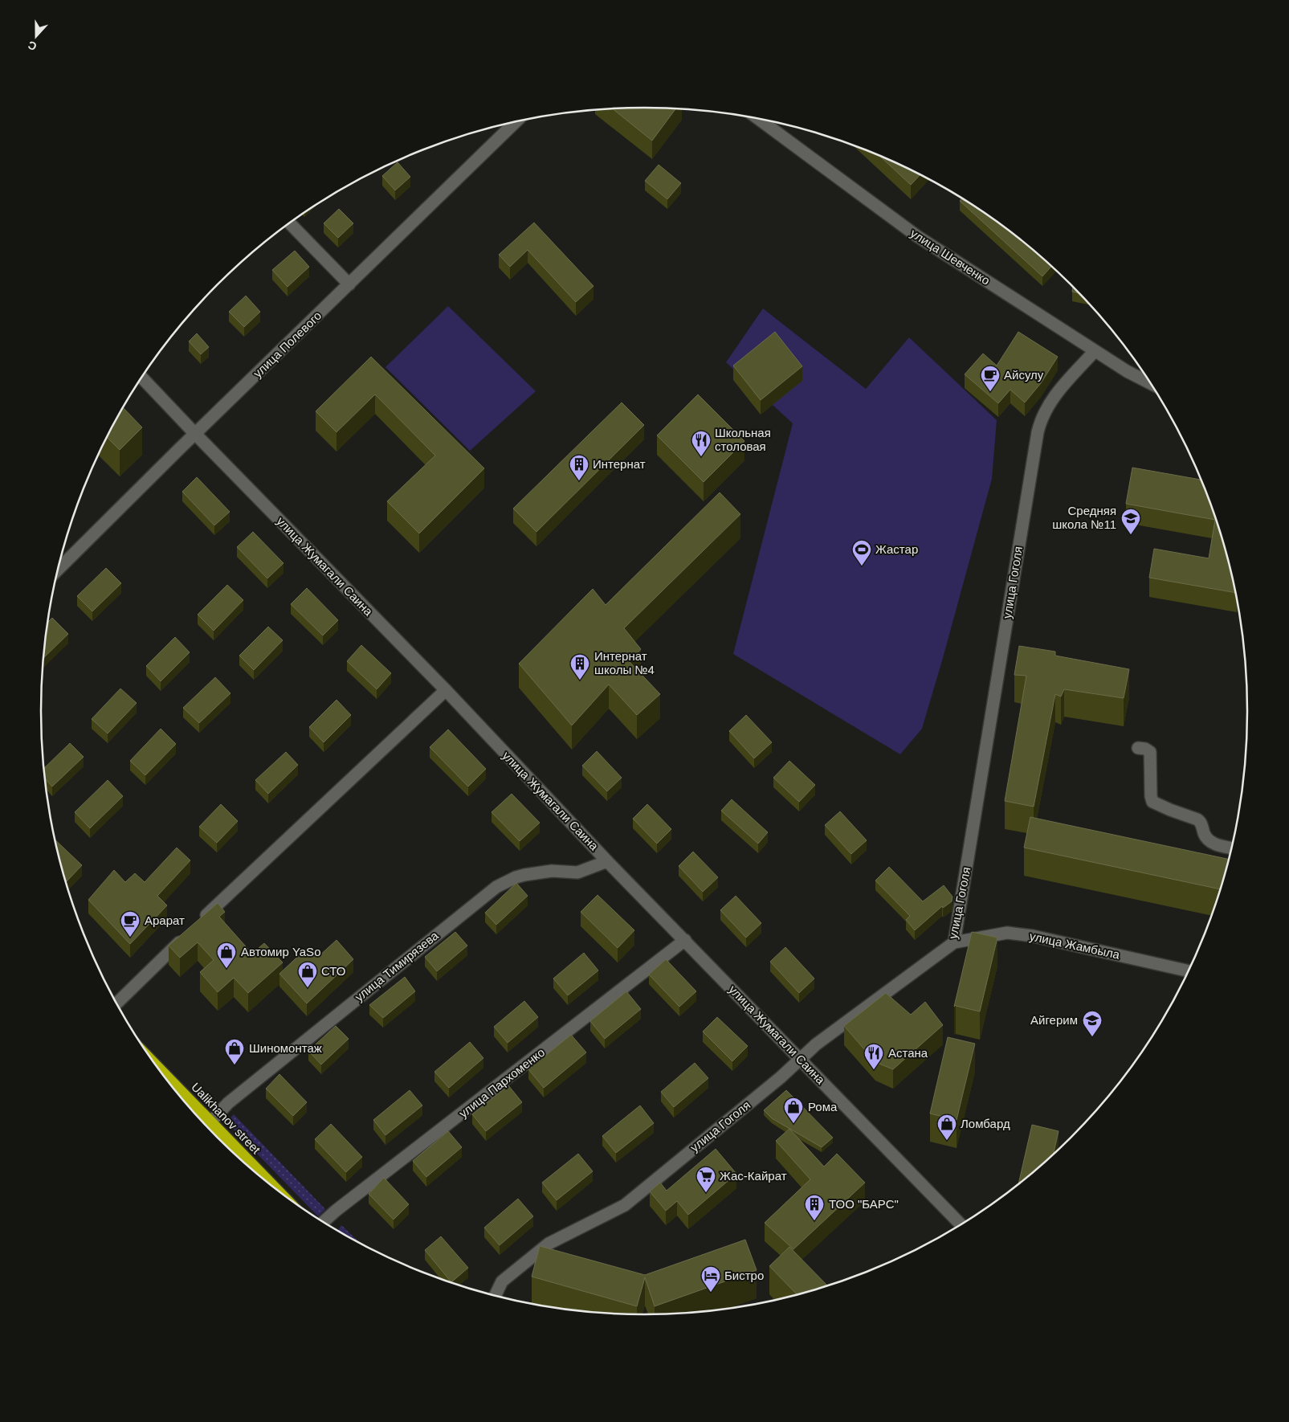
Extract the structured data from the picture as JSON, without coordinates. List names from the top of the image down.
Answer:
{
  "streets": {
    "highway": ["Ualikhanov street"],
    "street": [
      "улица Шевченко",
      "улица Полевого",
      "улица Жумагали Саина",
      "улица Гоголя",
      "улица Жамбыла",
      "улица Тимирязева",
      "улица Пархоменко"
    ]
  },
  "crossings": [
    ["улица Шевченко", "улица Гоголя"],
    ["улица Полевого", "улица Жумагали Саина"],
    ["улица Жумагали Саина", "улица Гоголя"],
    ["улица Жумагали Саина", "улица Тимирязева"],
    ["улица Жумагали Саина", "улица Пархоменко"],
    ["улица Гоголя", "улица Жамбыла"],
    ["улица Тимирязева", "Ualikhanov street"]
  ],
  "places": {
    "cafe": ["Айсулу", "Арарат"],
    "restaurant": ["Школьная столовая", "Астана"],
    "building": ["Интернат", "Интернат школы №4", "ТОО \"БАРС\""],
    "school or university": ["Средняя школа №11", "Айгерим"],
    "sports": ["Жастар"],
    "shop": [
      "Автомир YaSo",
      "СТО",
      "Шиномонтаж",
      "Рома",
      "Ломбард"
    ],
    "supermarket": ["Жас-Кайрат"],
    "hotel": ["Бистро"]
  },
  "north": "bottom"
}
